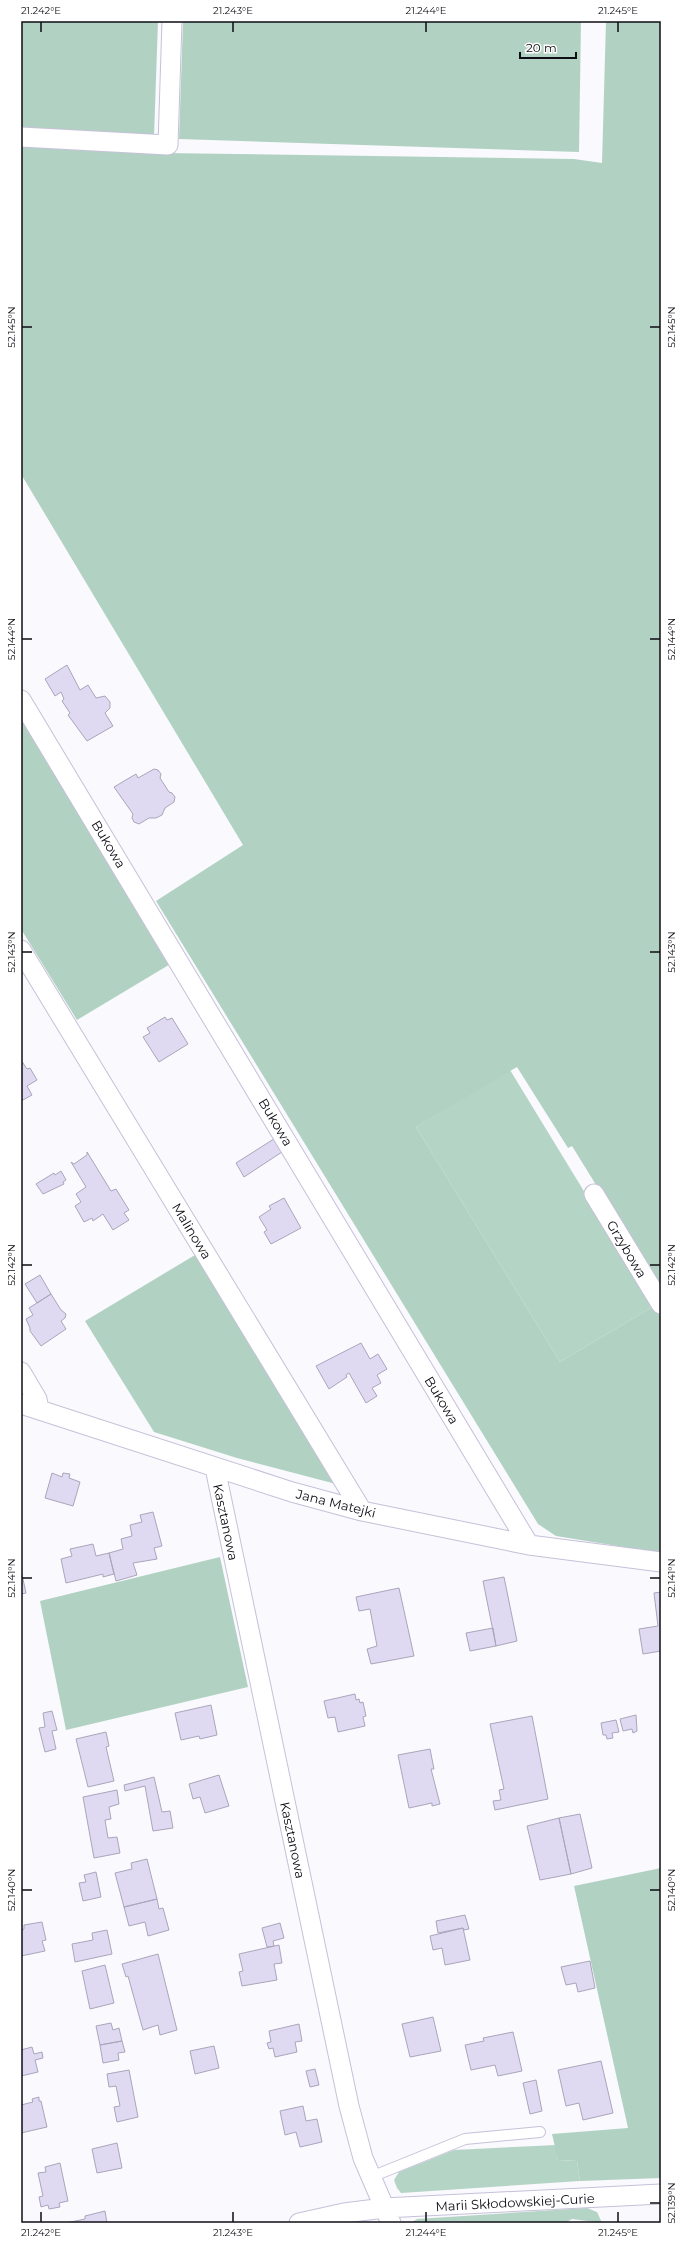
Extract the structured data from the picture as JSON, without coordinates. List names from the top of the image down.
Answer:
{
  "streets": {
    "street": [
      "Bukowa",
      "Malinowa",
      "Grzybowa",
      "Jana Matejki",
      "Kasztanowa",
      "Marii Skłodowskiej-Curie"
    ]
  },
  "crossings": [
    ["Bukowa", "Jana Matejki"],
    ["Malinowa", "Jana Matejki"],
    ["Jana Matejki", "Kasztanowa"],
    ["Kasztanowa", "Marii Skłodowskiej-Curie"]
  ],
  "scale_bar": "20 m",
  "coordinates": [
    "21.242°E",
    "21.243°E",
    "21.244°E",
    "21.245°E",
    "52.145°N",
    "52.144°N",
    "52.143°N",
    "52.142°N",
    "52.141°N",
    "52.140°N",
    "52.139°N"
  ]
}
